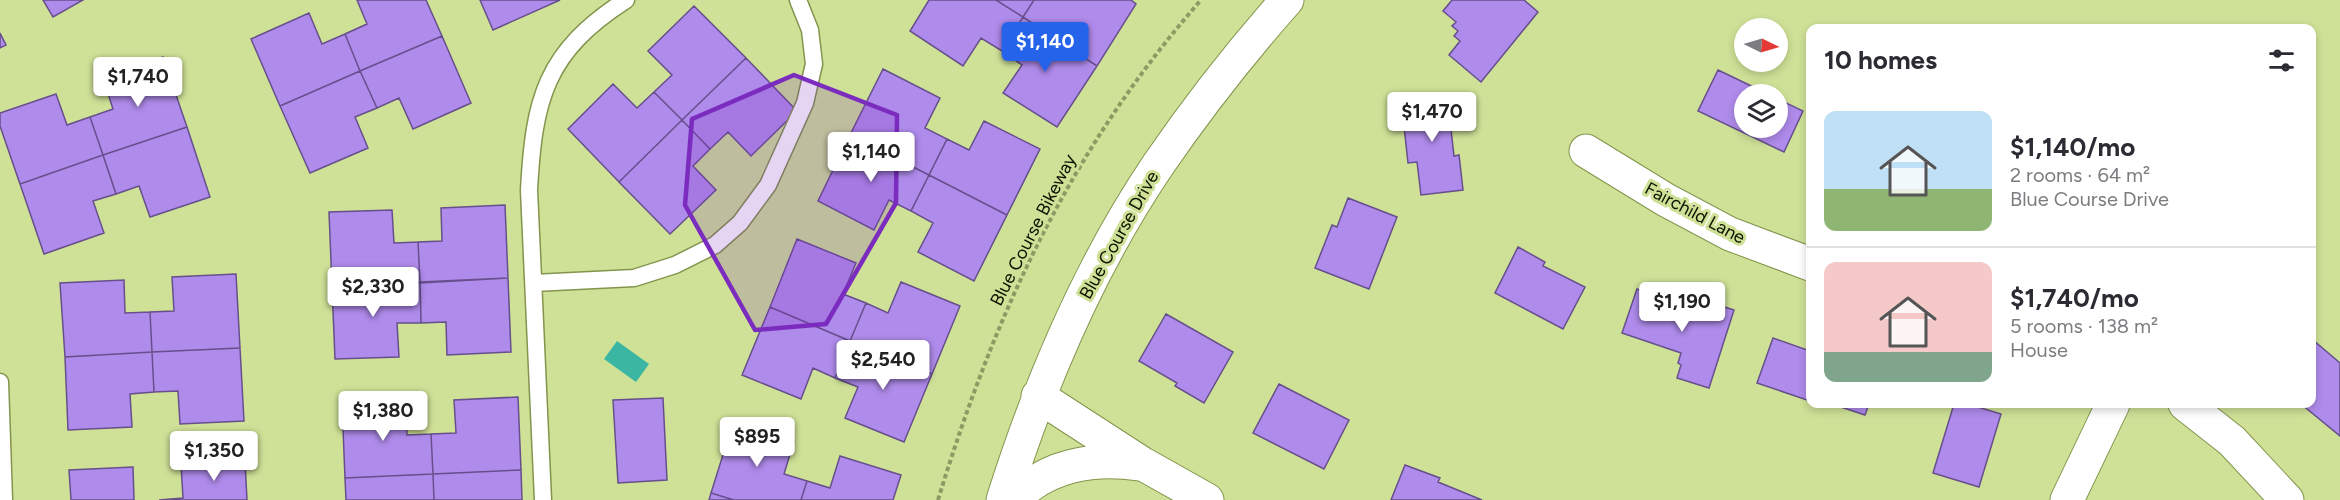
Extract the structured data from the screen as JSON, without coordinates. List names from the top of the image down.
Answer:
{
  "streets": {
    "street": ["Fairchild Lane", "Blue Course Drive"],
    "path": ["Blue Course Bikeway"]
  },
  "north": "right",
  "page": {
    "price": [
      "$1,140",
      "$1,740",
      "$1,470",
      "$1,140",
      "$2,330",
      "$1,190",
      "$2,540",
      "$1,380",
      "$895",
      "$1,350"
    ],
    "heading": "10 homes",
    "list": [
      {
        "name": "$1,140/mo",
        "note": "2 rooms · 64 m² · Blue Course Drive"
      },
      {
        "name": "$1,740/mo",
        "note": "5 rooms · 138 m² · House"
      }
    ]
  }
}
